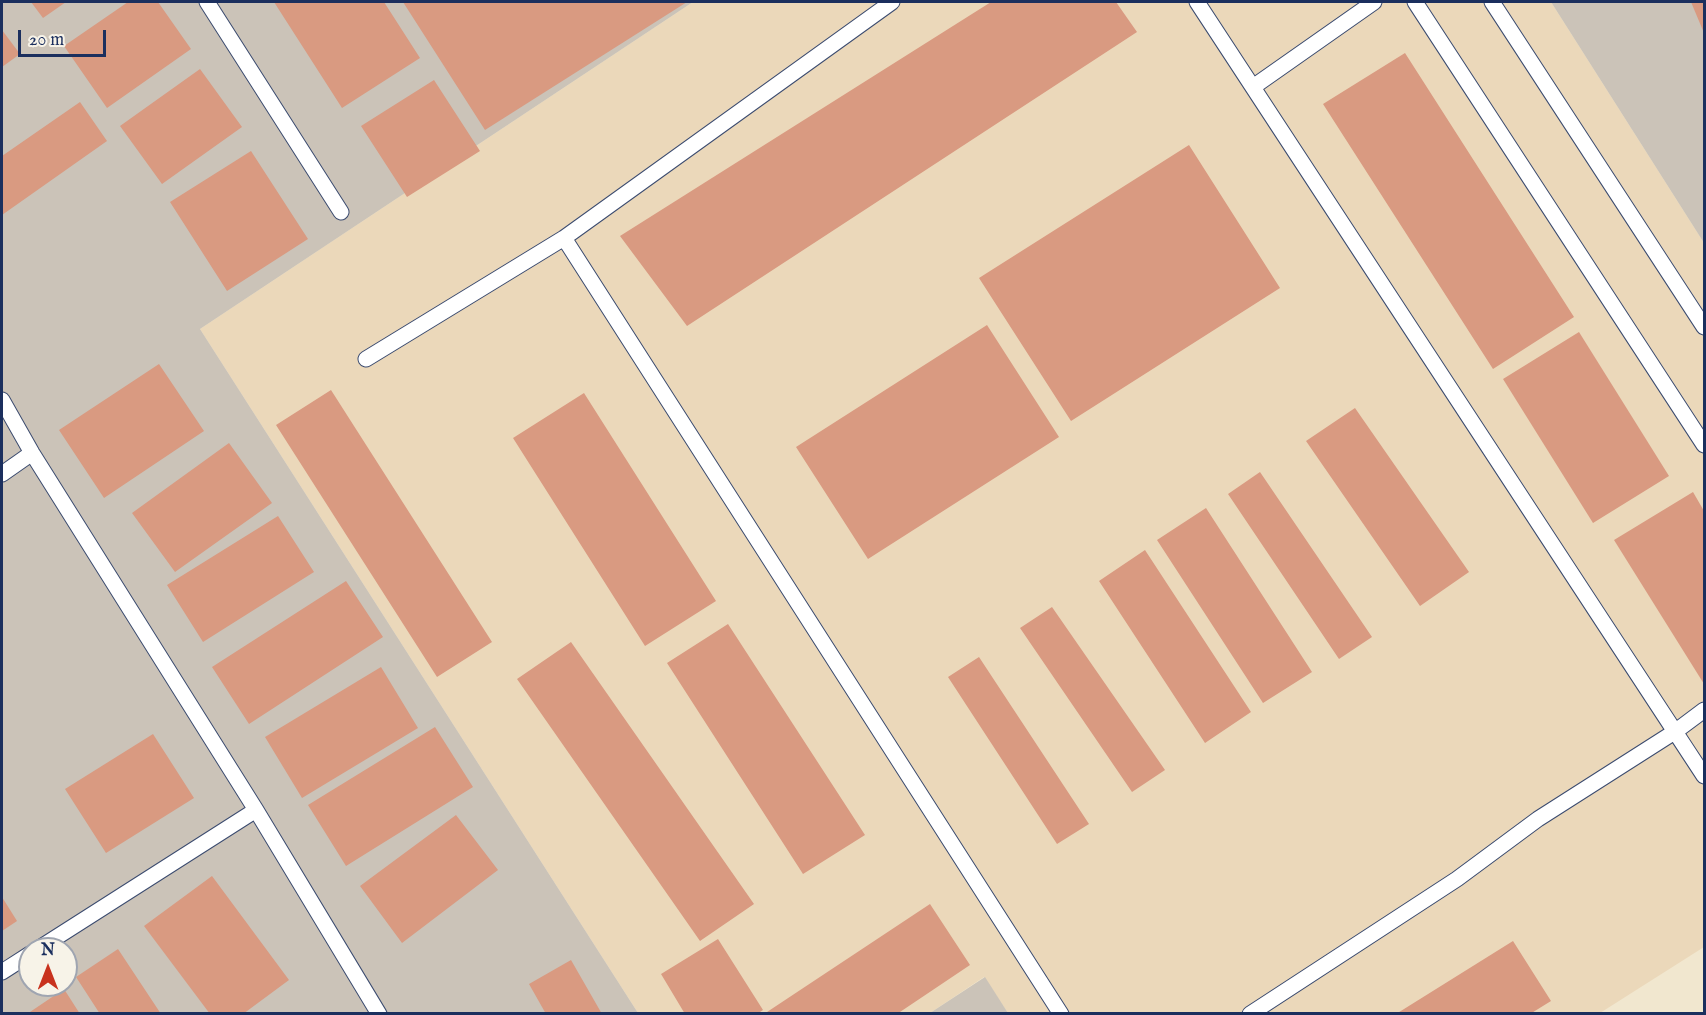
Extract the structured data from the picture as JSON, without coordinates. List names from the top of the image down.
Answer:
{
  "scale_bar": "20 m",
  "north": "top"
}
